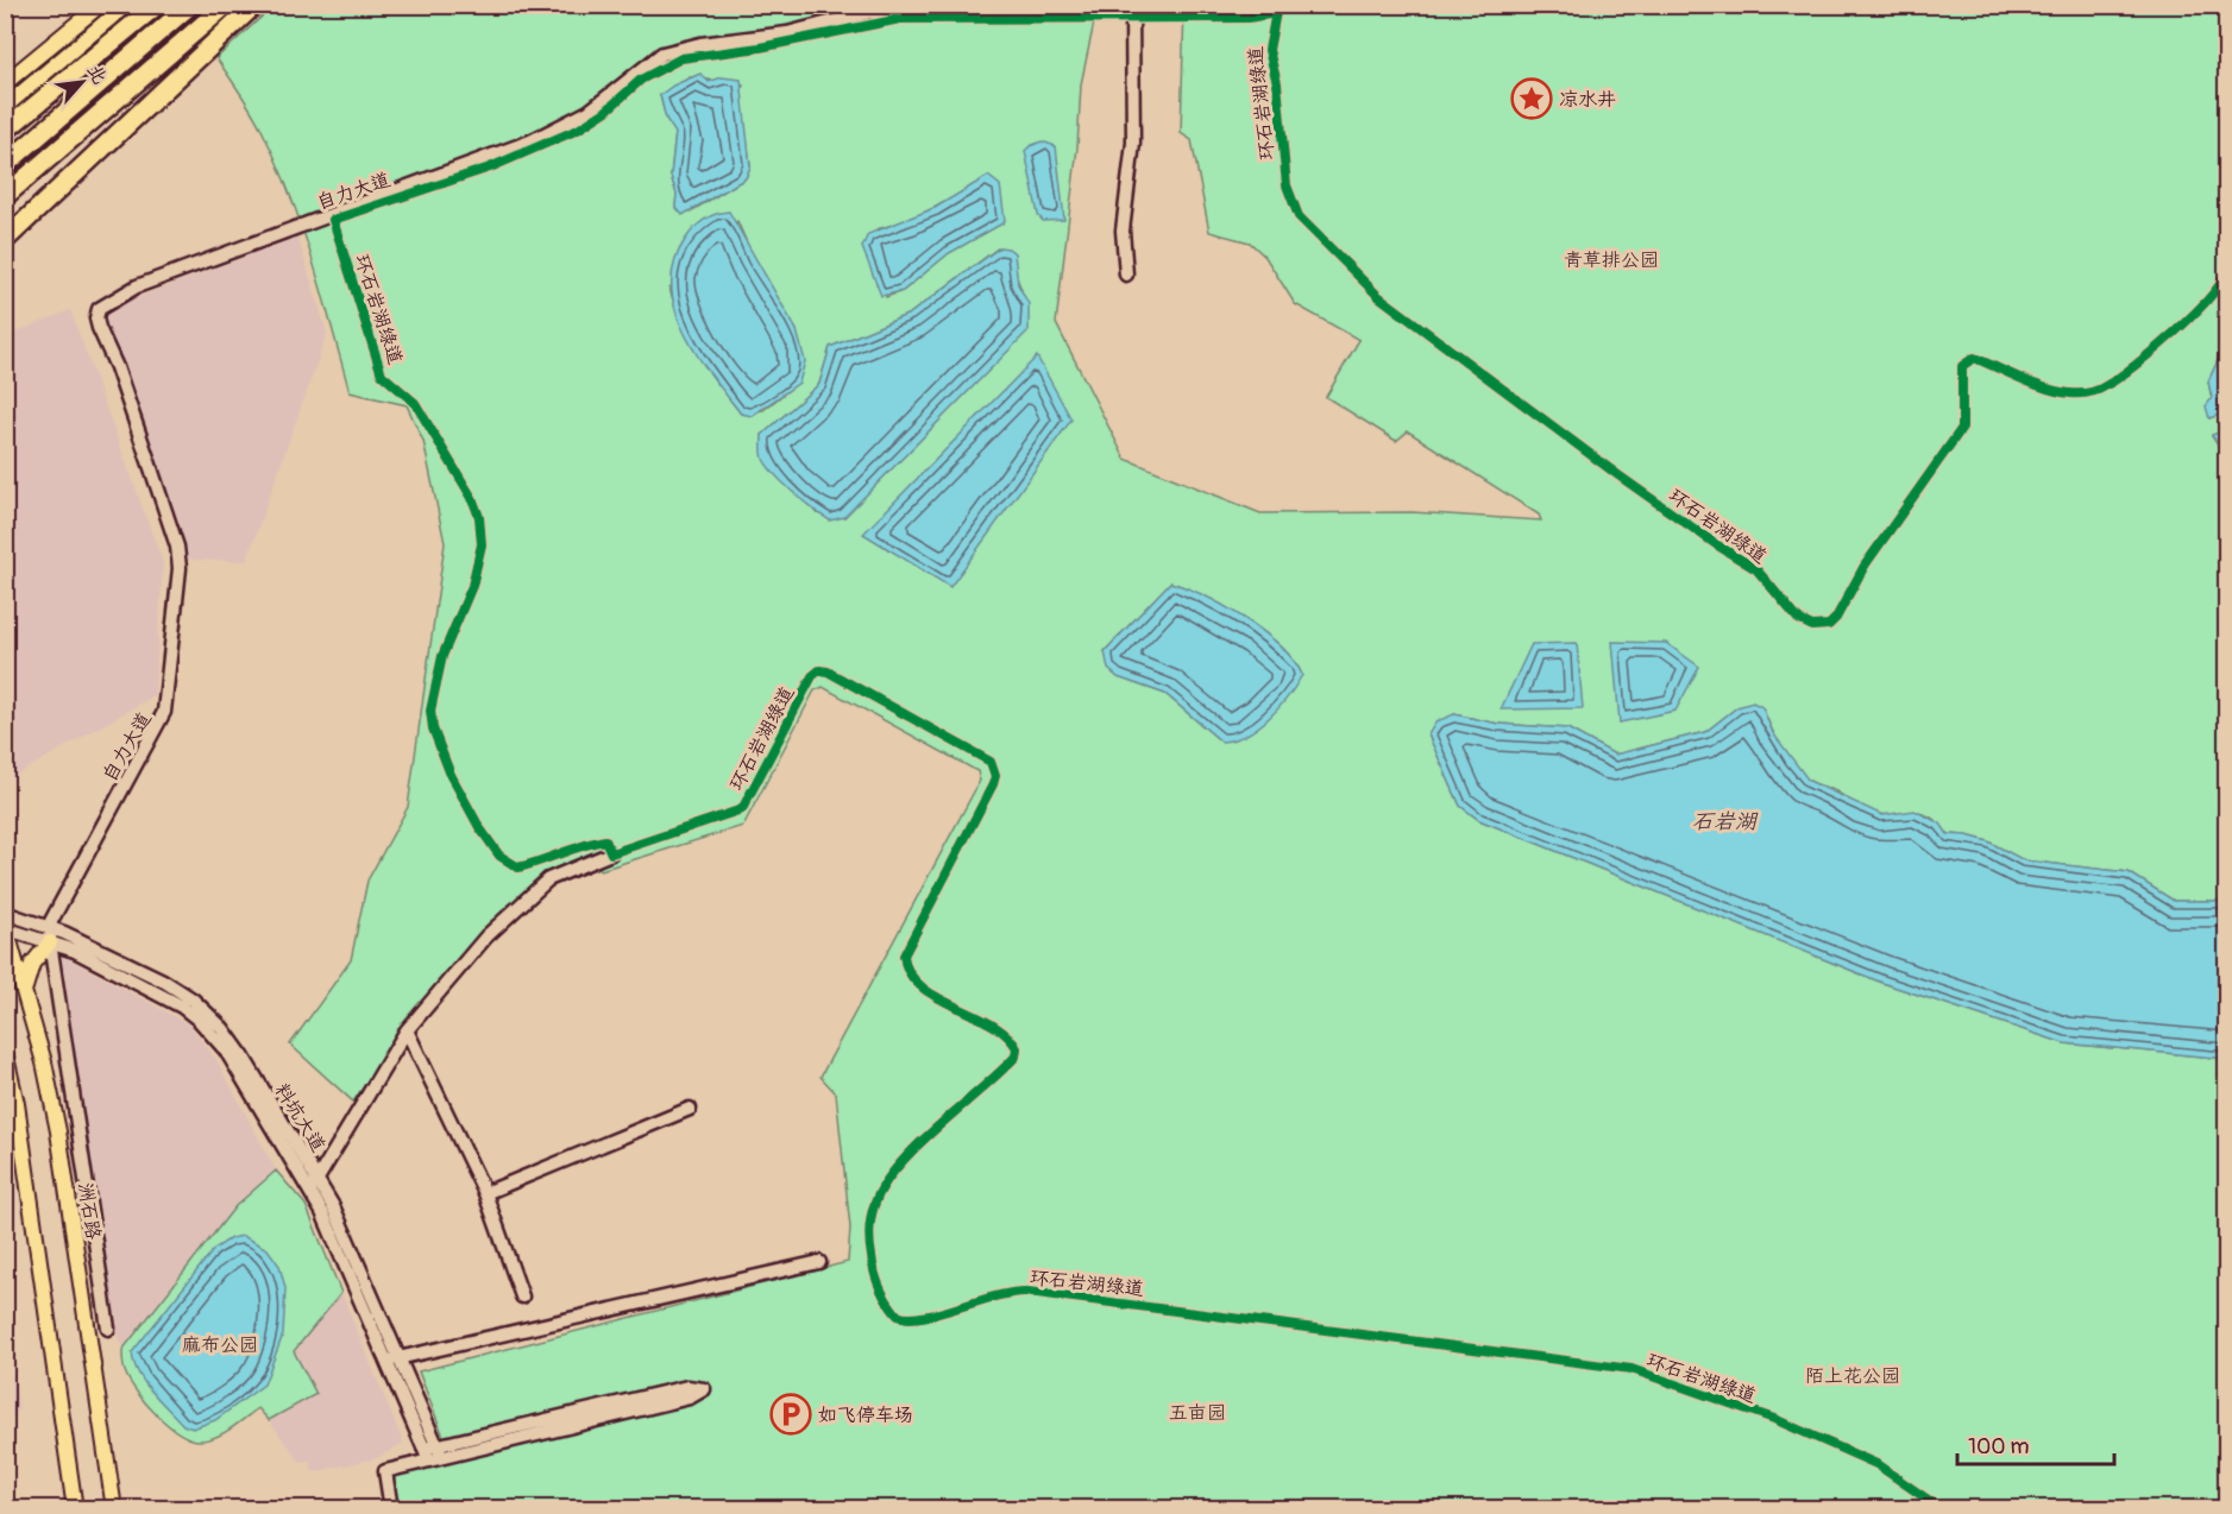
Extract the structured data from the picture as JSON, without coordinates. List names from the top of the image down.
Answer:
{
  "streets": {
    "main road": ["洲石路"],
    "street": ["自力大道", "料坑大道"],
    "cycle path": ["环石岩湖绿道"]
  },
  "crossings": [
    ["自力大道", "料坑大道"],
    ["料坑大道", "洲石路"]
  ],
  "water": ["石岩湖"],
  "parks": [
    "青草排公园",
    "麻布公园",
    "陌上花公园",
    "五亩园"
  ],
  "places": {
    "place": ["凉水井"],
    "parking": ["如飞停车场"]
  },
  "scale_bar": "100 m",
  "north": "top right"
}
